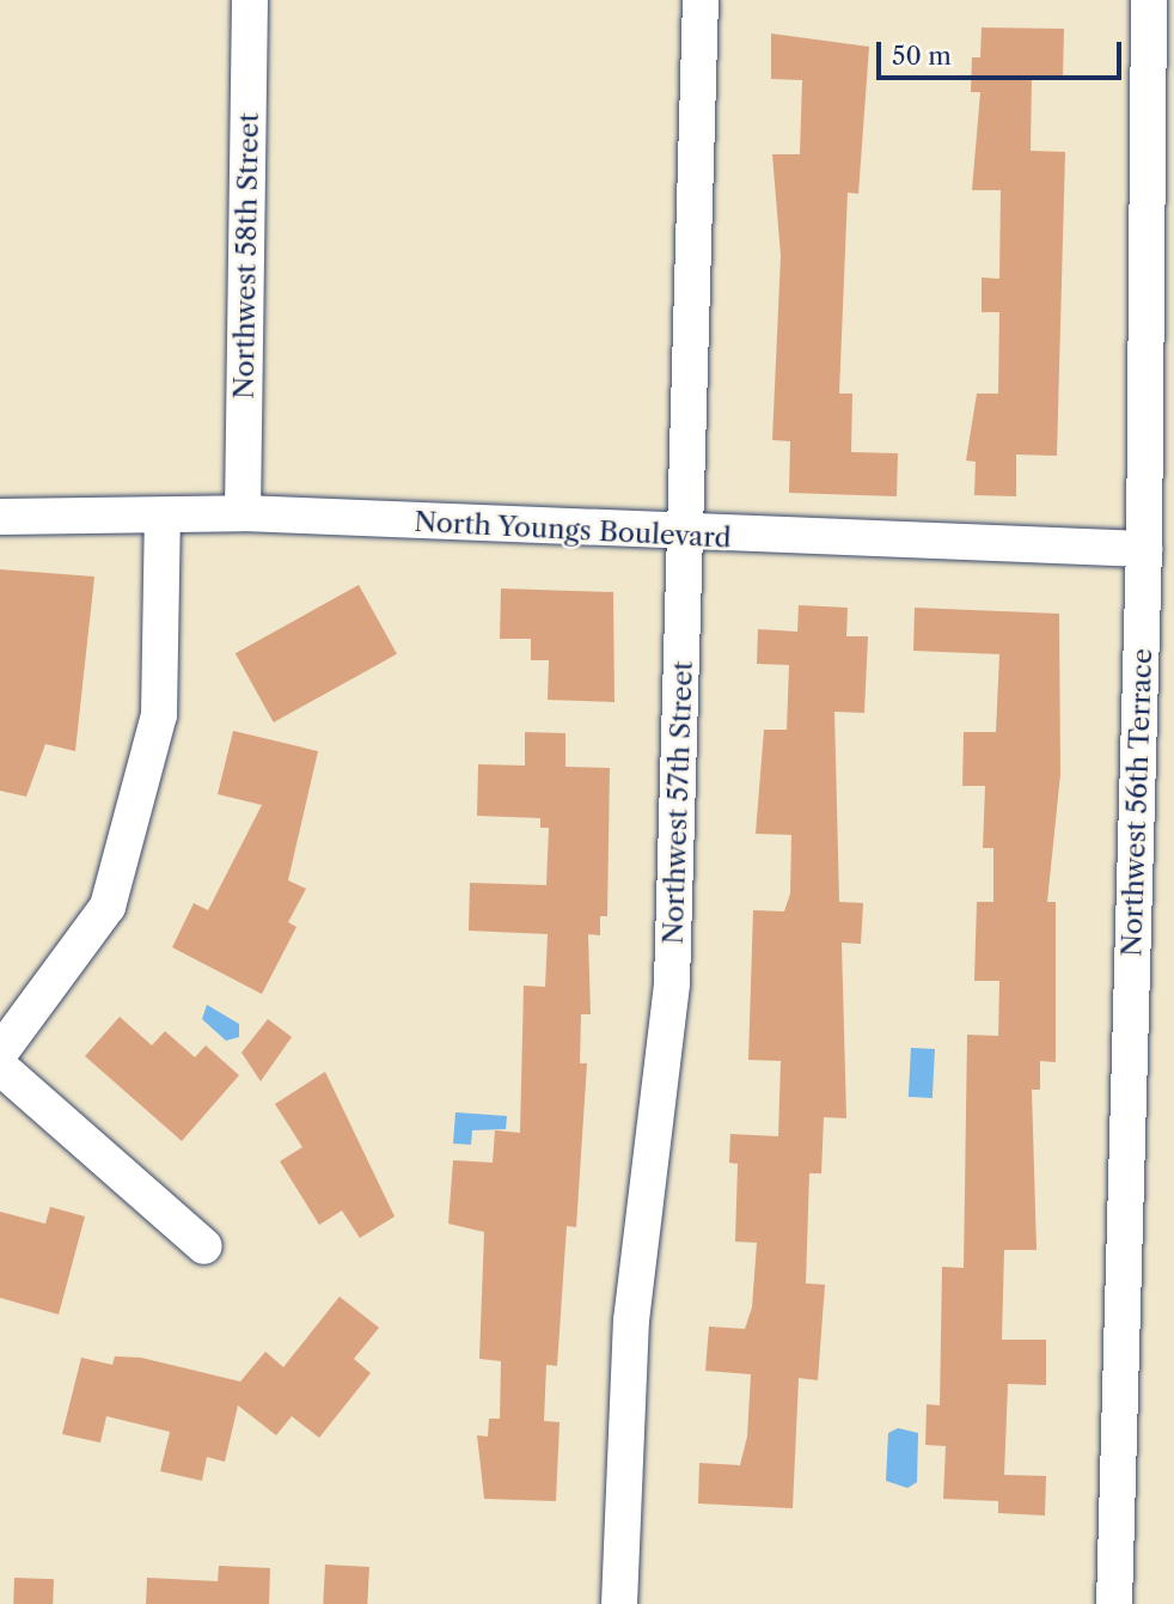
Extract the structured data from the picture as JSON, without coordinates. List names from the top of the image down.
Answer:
{
  "streets": {
    "street": [
      "Northwest 58th Street",
      "North Youngs Boulevard",
      "Northwest 57th Street",
      "Northwest 56th Terrace"
    ]
  },
  "crossings": [
    ["Northwest 58th Street", "North Youngs Boulevard"],
    ["North Youngs Boulevard", "Northwest 57th Street"],
    ["North Youngs Boulevard", "Northwest 56th Terrace"]
  ],
  "scale_bar": "50 m"
}
